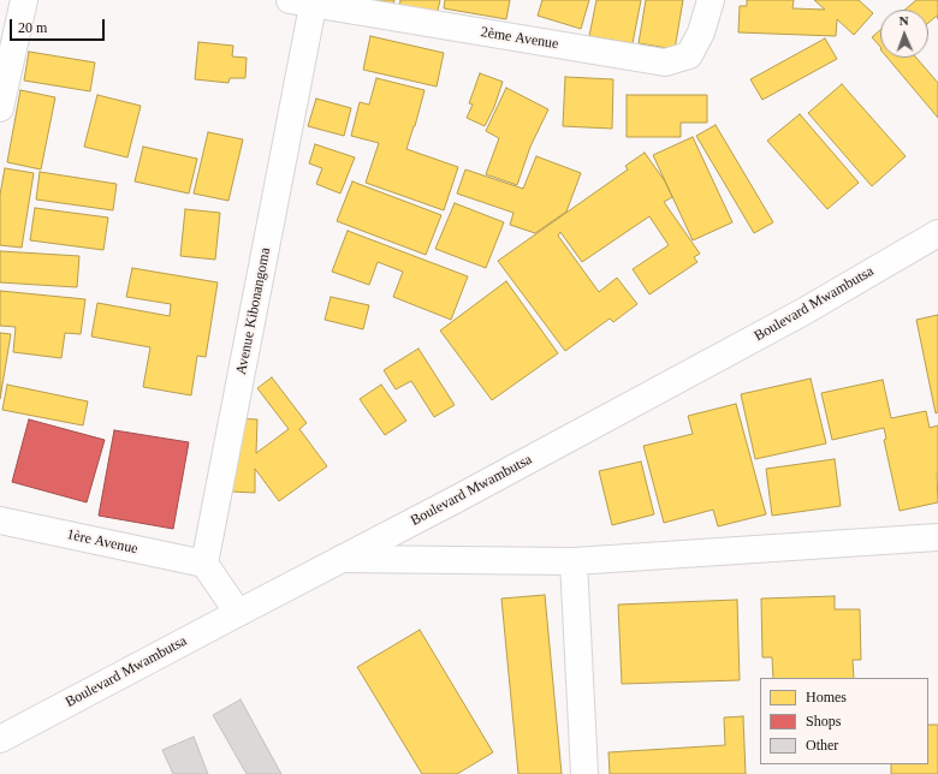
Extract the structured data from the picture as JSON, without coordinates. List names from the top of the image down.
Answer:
{
  "streets": {
    "main road": [
      "2ème Avenue",
      "Boulevard Mwambutsa",
      "Avenue Kibonangoma",
      "1ère Avenue"
    ]
  },
  "crossings": [
    ["2ème Avenue", "Avenue Kibonangoma"],
    ["Avenue Kibonangoma", "1ère Avenue"]
  ],
  "legend": ["Homes", "Shops", "Other"],
  "scale_bar": "20 m",
  "north": "top"
}
